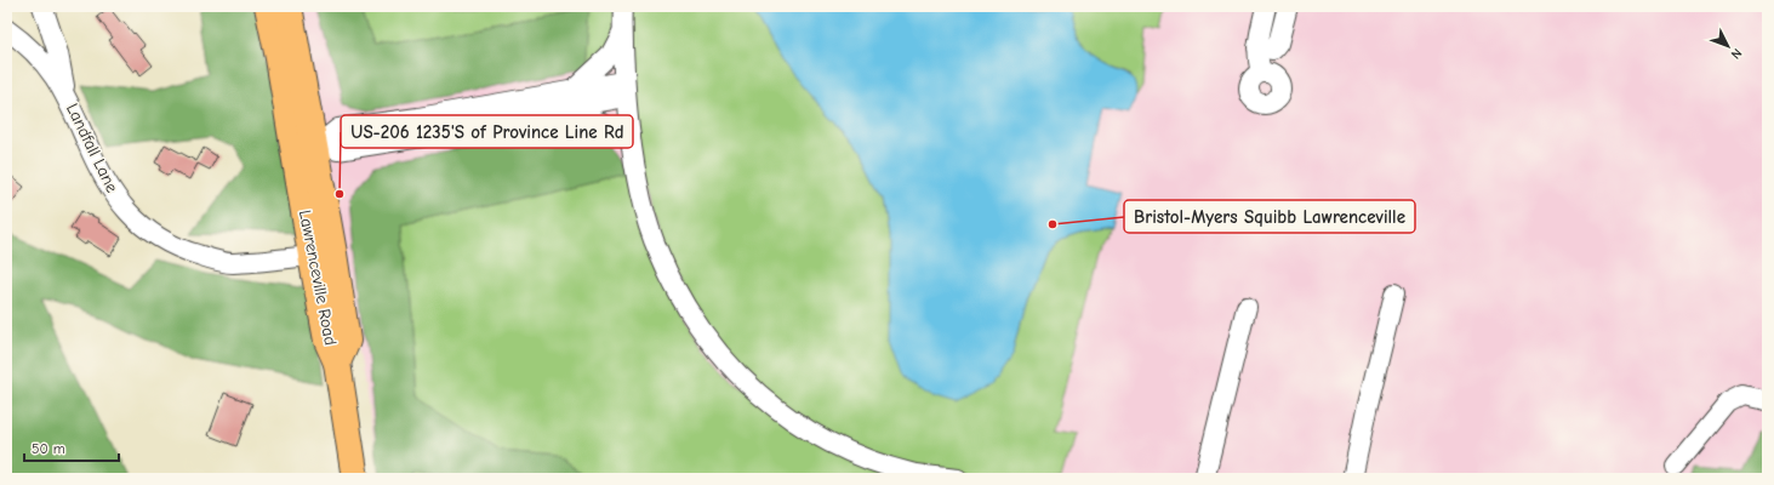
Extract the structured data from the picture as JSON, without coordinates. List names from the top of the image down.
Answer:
{
  "streets": {
    "highway": ["Lawrenceville Road"],
    "street": ["Landfall Lane"]
  },
  "crossings": [
    ["Landfall Lane", "Lawrenceville Road"]
  ],
  "places": ["US-206 1235'S of Province Line Rd", "Bristol-Myers Squibb Lawrenceville"],
  "scale_bar": "50 m",
  "north": "bottom right"
}
